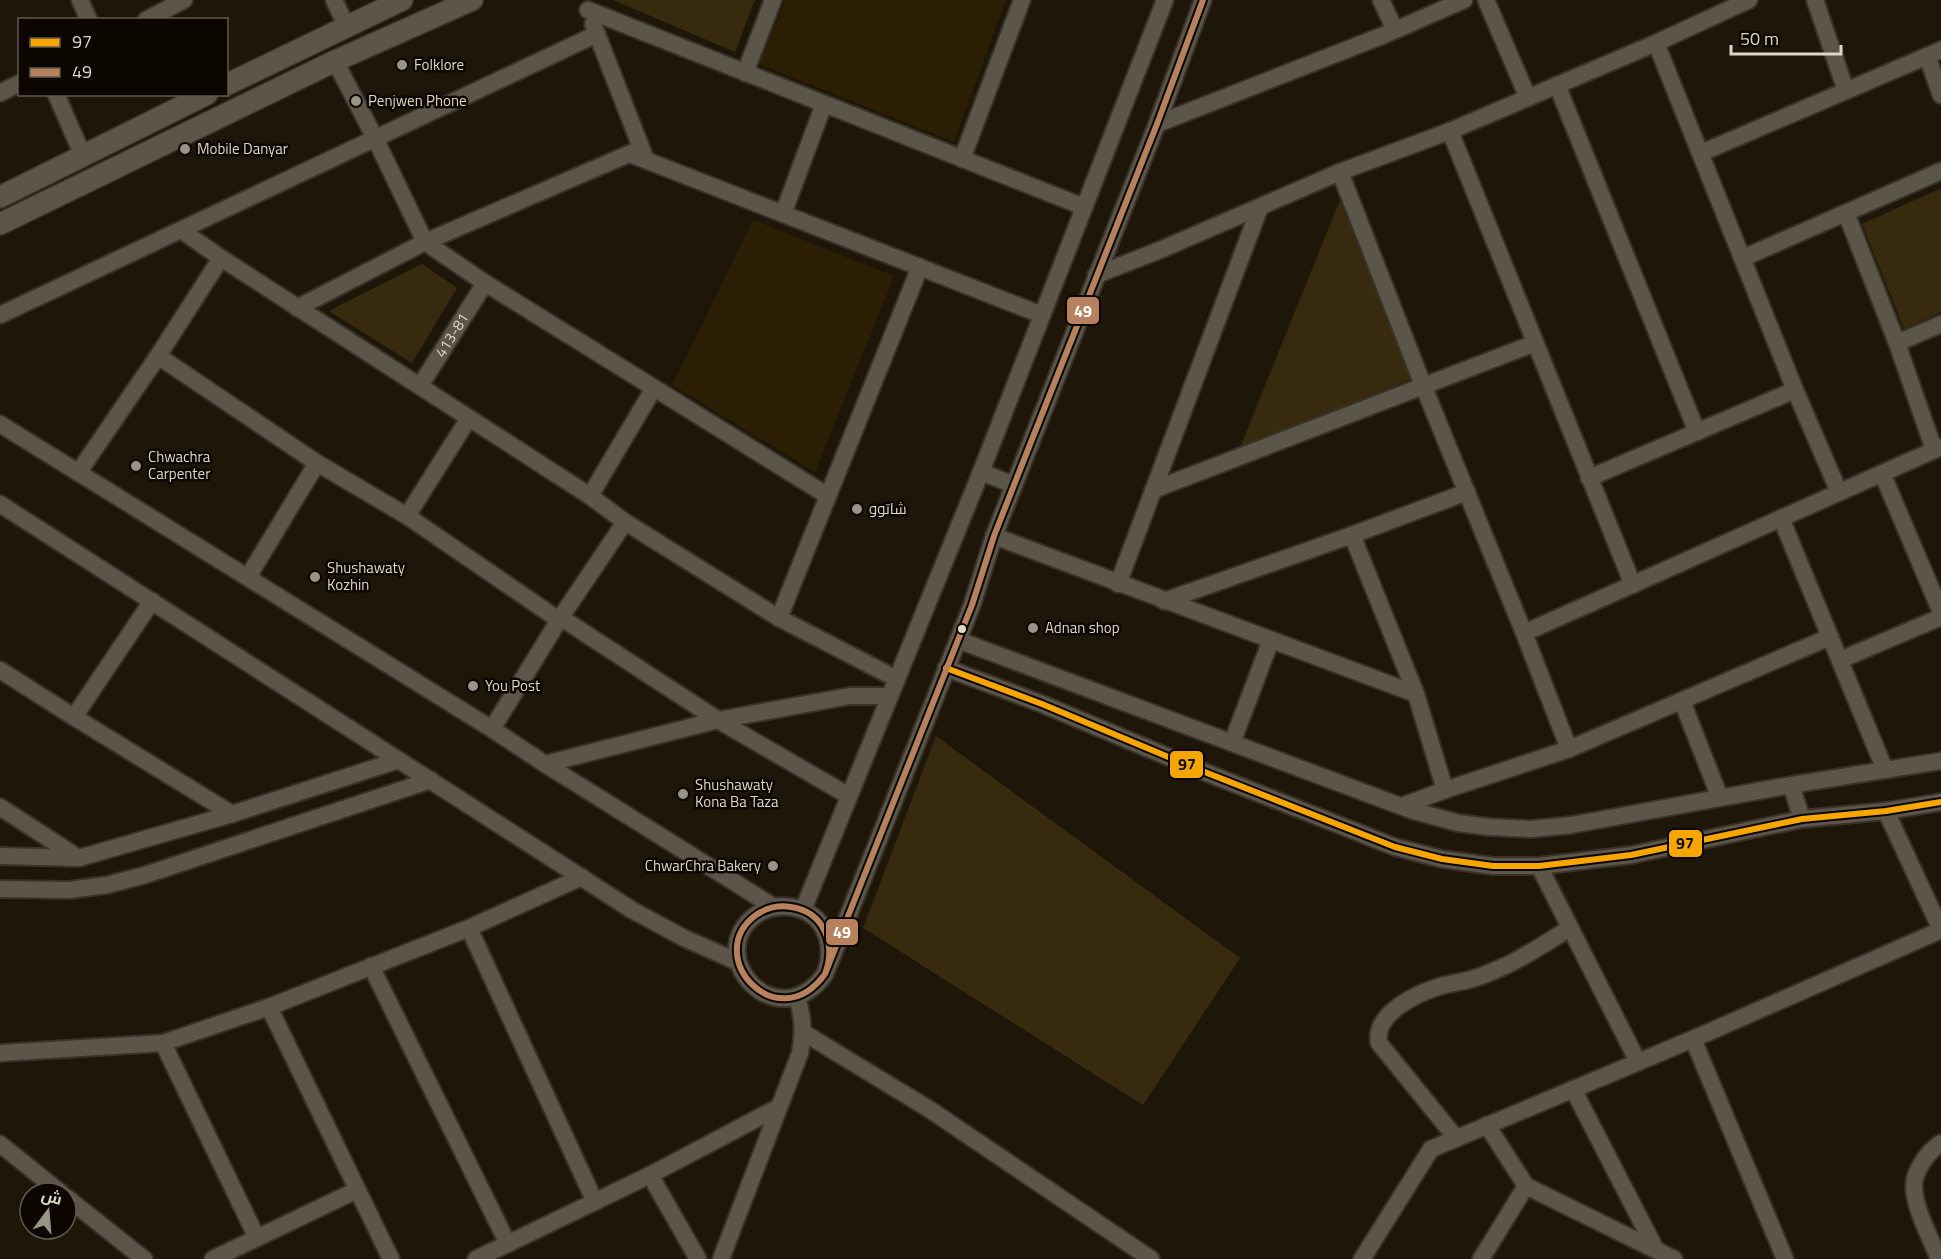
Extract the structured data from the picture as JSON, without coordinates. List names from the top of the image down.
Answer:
{
  "streets": {
    "street": ["413-81"]
  },
  "places": [
    "Folklore",
    "Penjwen Phone",
    "Mobile Danyar",
    "Chwachra Carpenter",
    "شاتوو",
    "Shushawaty Kozhin",
    "Adnan shop",
    "You Post",
    "Shushawaty Kona Ba Taza",
    "ChwarChra Bakery"
  ],
  "lines": ["transit line 49", "transit line 97"],
  "legend": ["97", "49"],
  "scale_bar": "50 m",
  "north": "top"
}
